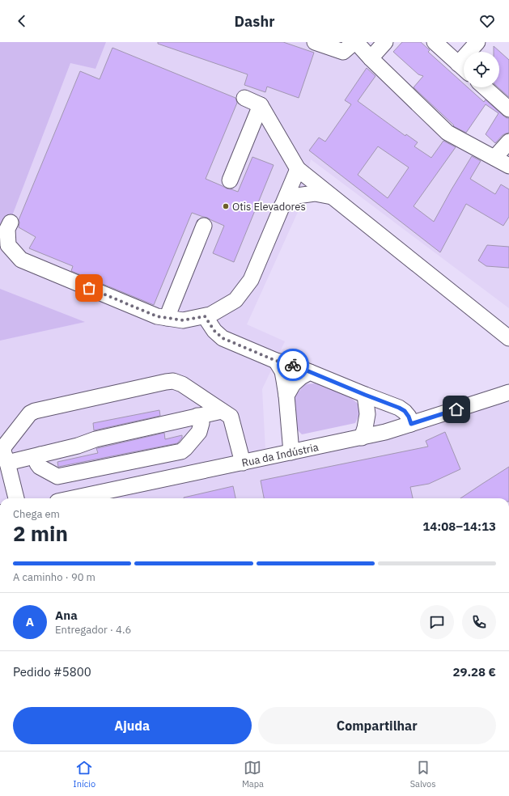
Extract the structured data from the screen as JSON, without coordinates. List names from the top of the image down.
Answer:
{
  "streets": {
    "street": ["Rua da Indústria"]
  },
  "places": ["Otis Elevadores"],
  "page": {
    "header": "Dashr",
    "heading": ["2 min", "Chega em", "14:08–14:13"],
    "panel": [
      "Ana",
      "Entregador · 4.6",
      "Pedido #5800",
      "29.28 €"
    ],
    "bar": "A caminho · 90 m",
    "round": "A",
    "buttons": ["Ajuda", "Compartilhar"],
    "tabs": ["Início", "Mapa", "Salvos"]
  }
}
